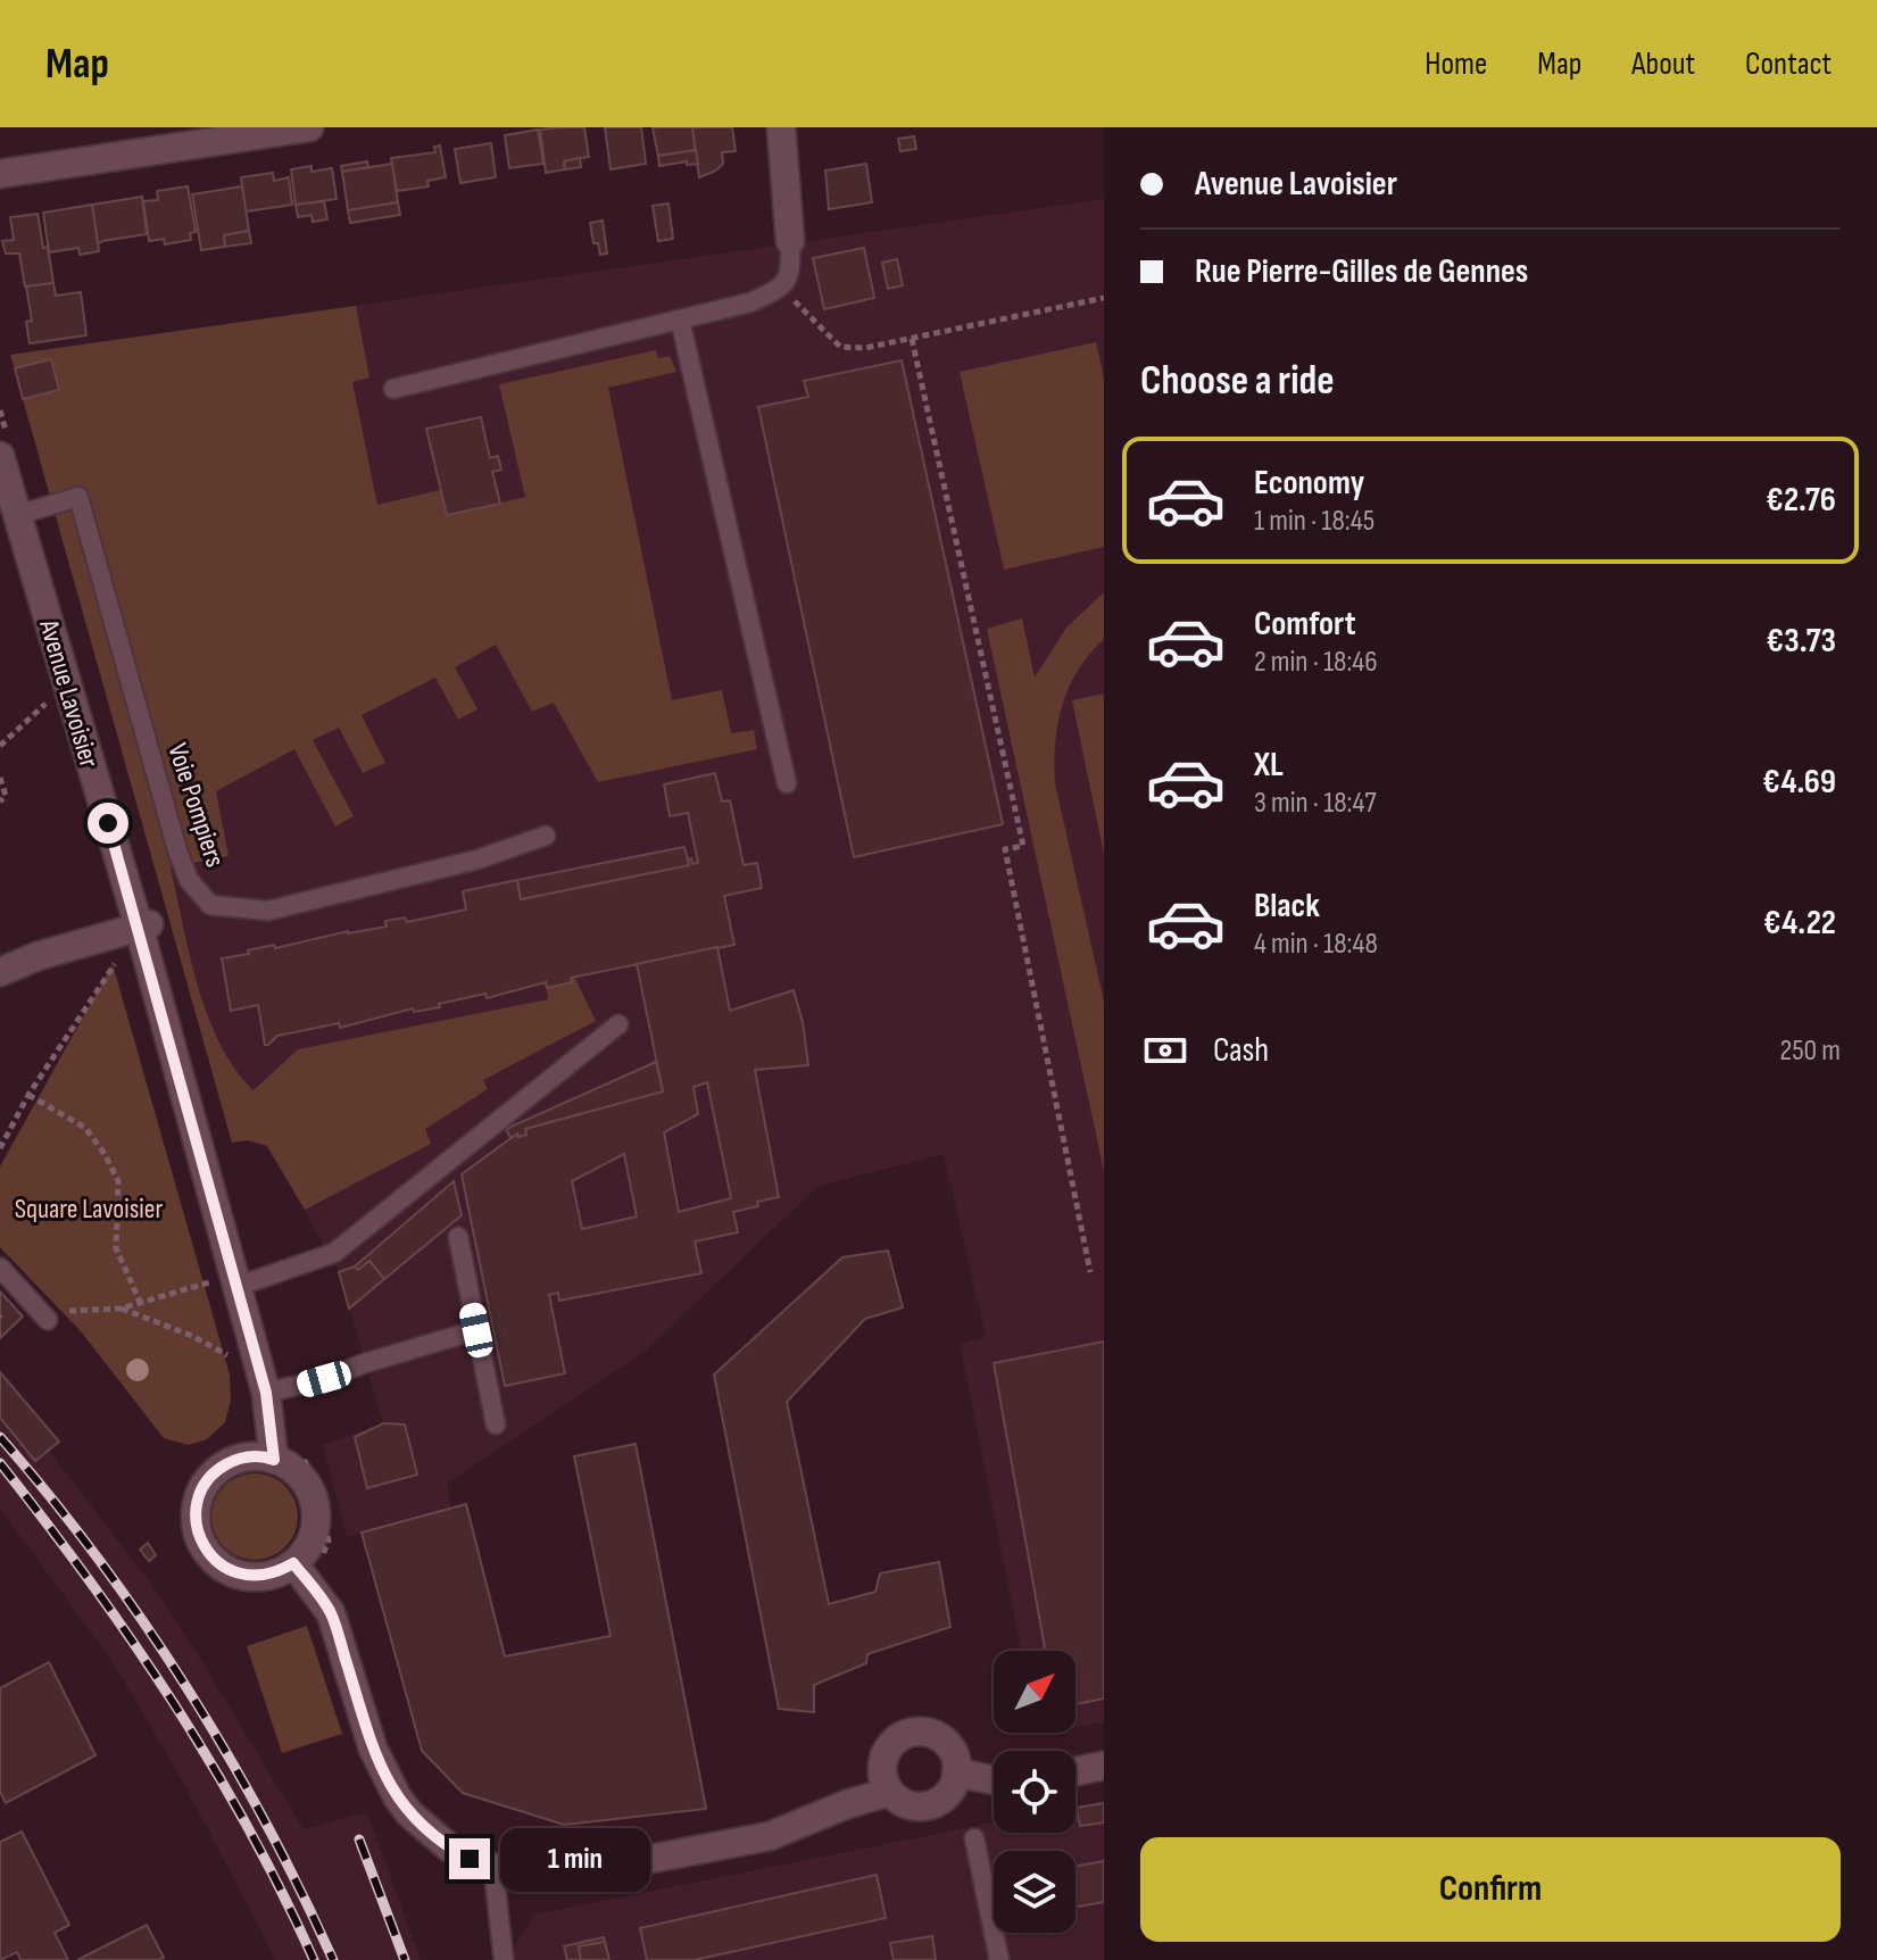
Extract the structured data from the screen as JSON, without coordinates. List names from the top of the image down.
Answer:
{
  "streets": {
    "street": ["Avenue Lavoisier"],
    "lane": ["Voie Pompiers"]
  },
  "crossings": [
    ["Avenue Lavoisier", "Voie Pompiers"]
  ],
  "parks": ["Square Lavoisier"],
  "north": "top right",
  "page": {
    "header": "Map",
    "nav": [
      "Home",
      "Map",
      "About",
      "Contact"
    ],
    "banner": ["Avenue Lavoisier", "Rue Pierre-Gilles de Gennes"],
    "heading": "Choose a ride",
    "list": [
      {
        "name": "Economy",
        "note": "1 min · 18:45",
        "value": "€2.76"
      },
      {
        "name": "Comfort",
        "note": "2 min · 18:46",
        "value": "€3.73"
      },
      {
        "name": "XL",
        "note": "3 min · 18:47",
        "value": "€4.69"
      },
      {
        "name": "Black",
        "note": "4 min · 18:48",
        "value": "€4.22"
      }
    ],
    "pay": ["Cash", "250 m"],
    "buttons": "Confirm",
    "bubble": "1 min"
  }
}
